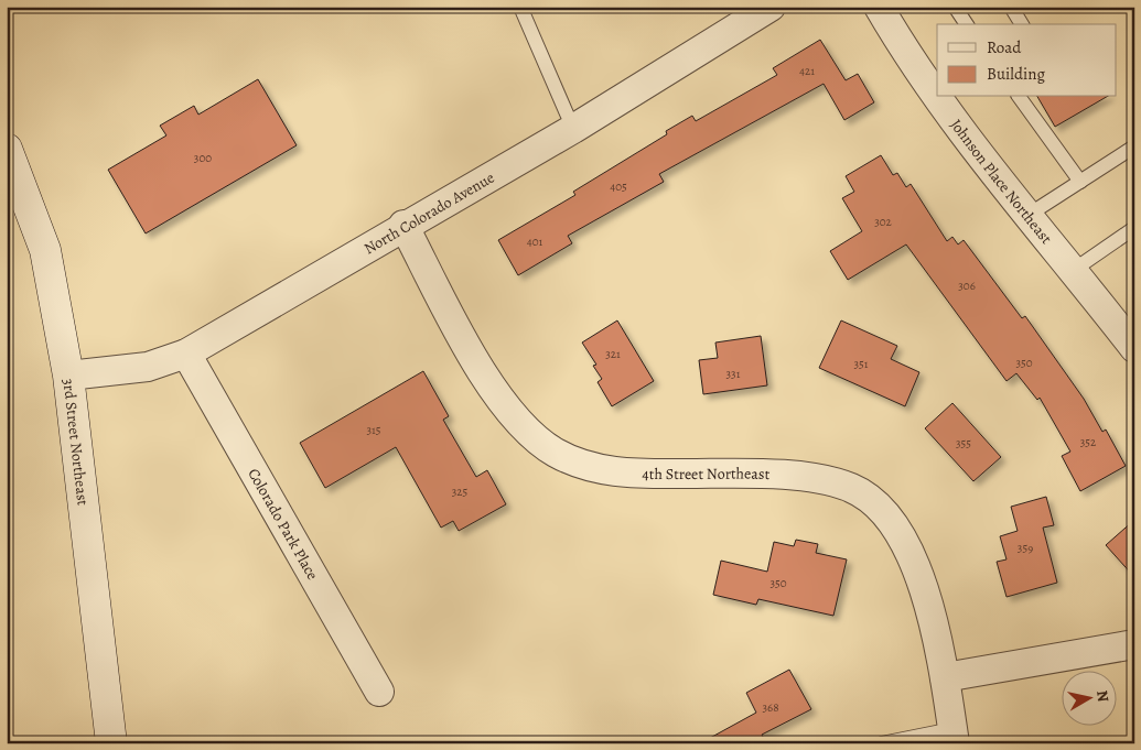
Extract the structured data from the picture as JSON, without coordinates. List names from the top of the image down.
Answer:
{
  "streets": {
    "main road": ["3rd Street Northeast"],
    "street": [
      "Johnson Place Northeast",
      "North Colorado Avenue",
      "4th Street Northeast",
      "Colorado Park Place"
    ]
  },
  "crossings": [
    ["North Colorado Avenue", "3rd Street Northeast"],
    ["North Colorado Avenue", "4th Street Northeast"],
    ["North Colorado Avenue", "Colorado Park Place"]
  ],
  "house_numbers": [
    "421",
    "300",
    "405",
    "302",
    "401",
    "306",
    "321",
    "350",
    "351",
    "331",
    "315",
    "352",
    "355",
    "325",
    "359",
    "350",
    "368"
  ],
  "legend": ["Road", "Building"],
  "north": "right"
}
